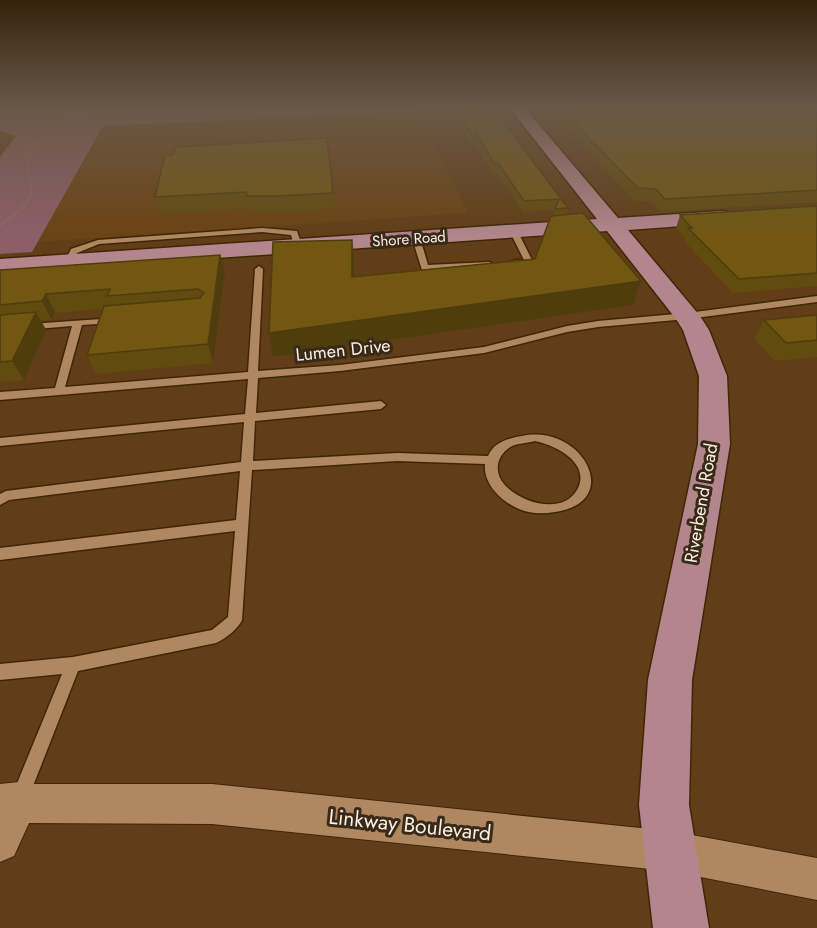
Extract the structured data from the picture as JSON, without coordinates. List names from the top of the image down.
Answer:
{
  "streets": {
    "street": ["Shore Road", "Riverbend Road", "Linkway Boulevard"],
    "lane": ["Lumen Drive"]
  },
  "crossings": [
    ["Shore Road", "Riverbend Road"],
    ["Lumen Drive", "Riverbend Road"],
    ["Riverbend Road", "Linkway Boulevard"]
  ]
}
